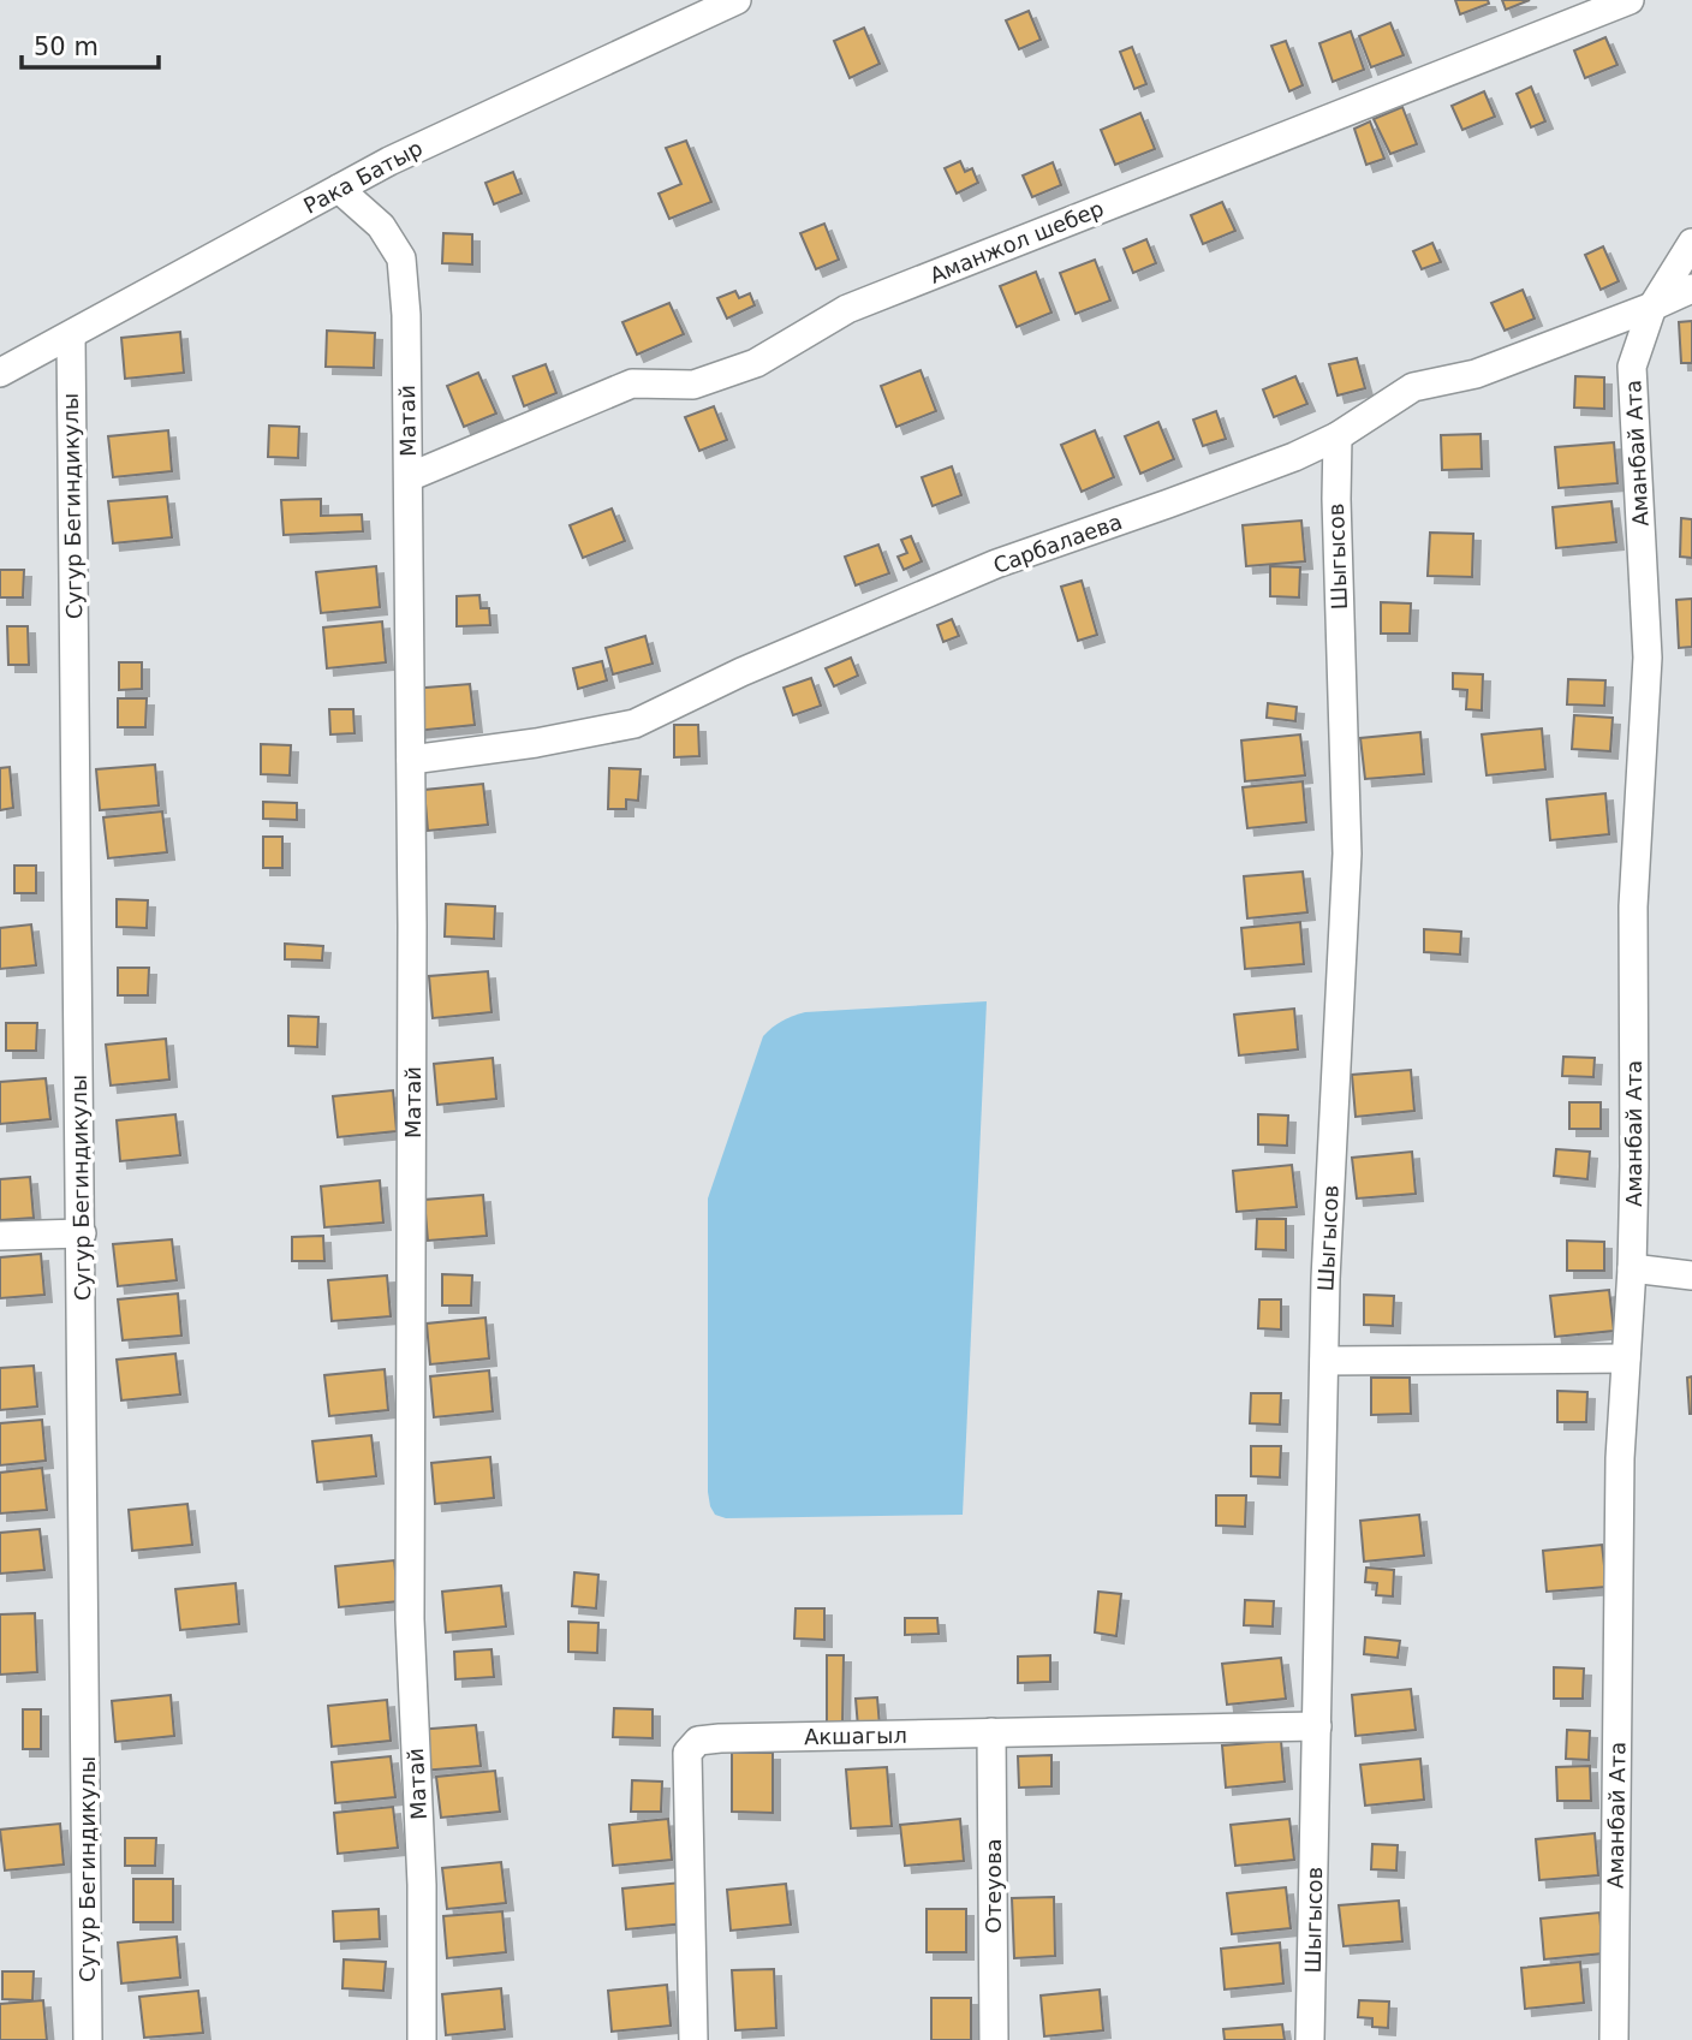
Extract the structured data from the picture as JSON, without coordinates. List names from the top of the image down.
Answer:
{
  "streets": {
    "street": [
      "Рака Батыр",
      "Аманжол шебер",
      "Матай",
      "Аманбай Ата",
      "Сугур Бегиндикулы",
      "Сарбалаева",
      "Шыгысов",
      "Акшагыл",
      "Отеуова"
    ]
  },
  "crossings": [
    ["Рака Батыр", "Матай"],
    ["Рака Батыр", "Сугур Бегиндикулы"],
    ["Аманжол шебер", "Матай"],
    ["Матай", "Сарбалаева"],
    ["Аманбай Ата", "Сарбалаева"],
    ["Сарбалаева", "Шыгысов"],
    ["Шыгысов", "Акшагыл"],
    ["Акшагыл", "Отеуова"]
  ],
  "scale_bar": "50 m"
}
